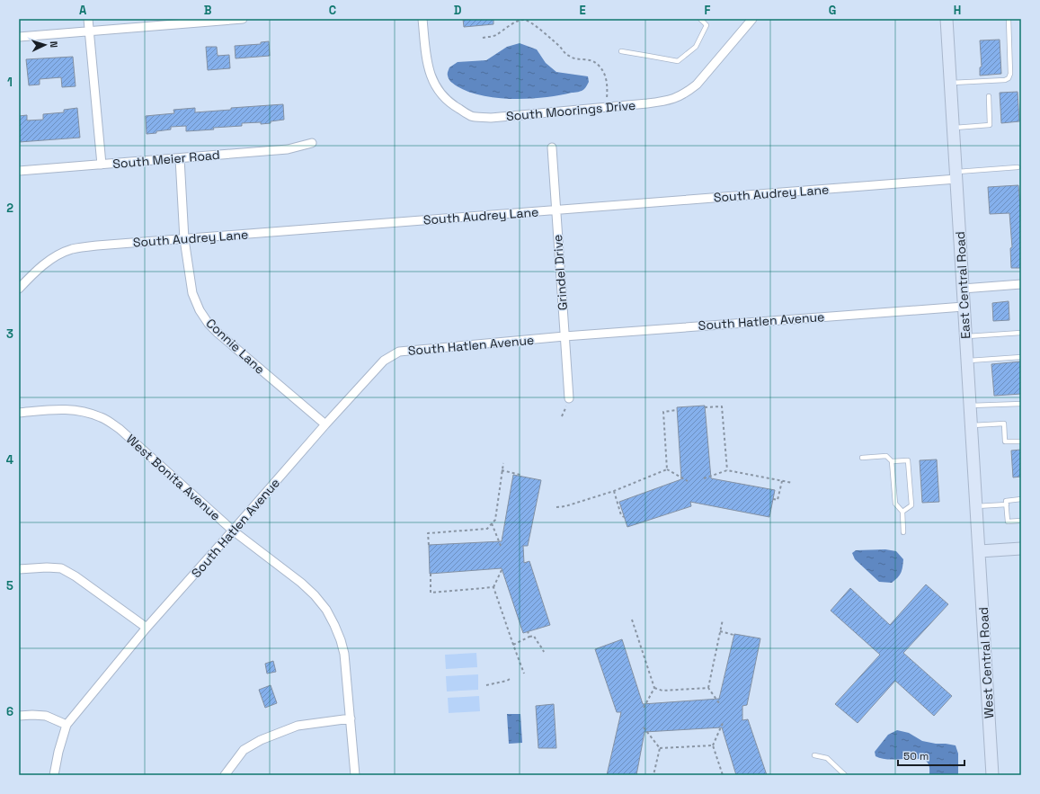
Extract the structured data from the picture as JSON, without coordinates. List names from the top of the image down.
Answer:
{
  "streets": {
    "main road": ["East Central Road", "West Central Road"],
    "street": [
      "South Moorings Drive",
      "South Meier Road",
      "South Audrey Lane",
      "Grindel Drive",
      "South Hatlen Avenue",
      "Connie Lane",
      "West Bonita Avenue"
    ]
  },
  "crossings": [
    ["South Meier Road", "Connie Lane"],
    ["South Audrey Lane", "Grindel Drive"],
    ["South Audrey Lane", "East Central Road"],
    ["South Audrey Lane", "Connie Lane"],
    ["Grindel Drive", "South Hatlen Avenue"],
    ["East Central Road", "South Hatlen Avenue"],
    ["East Central Road", "West Central Road"],
    ["South Hatlen Avenue", "Connie Lane"],
    ["South Hatlen Avenue", "West Bonita Avenue"]
  ],
  "scale_bar": "50 m",
  "north": "right",
  "grid": {
    "columns": [
      "A",
      "B",
      "C",
      "D",
      "E",
      "F",
      "G",
      "H"
    ],
    "rows": [
      "1",
      "2",
      "3",
      "4",
      "5",
      "6"
    ]
  }
}
